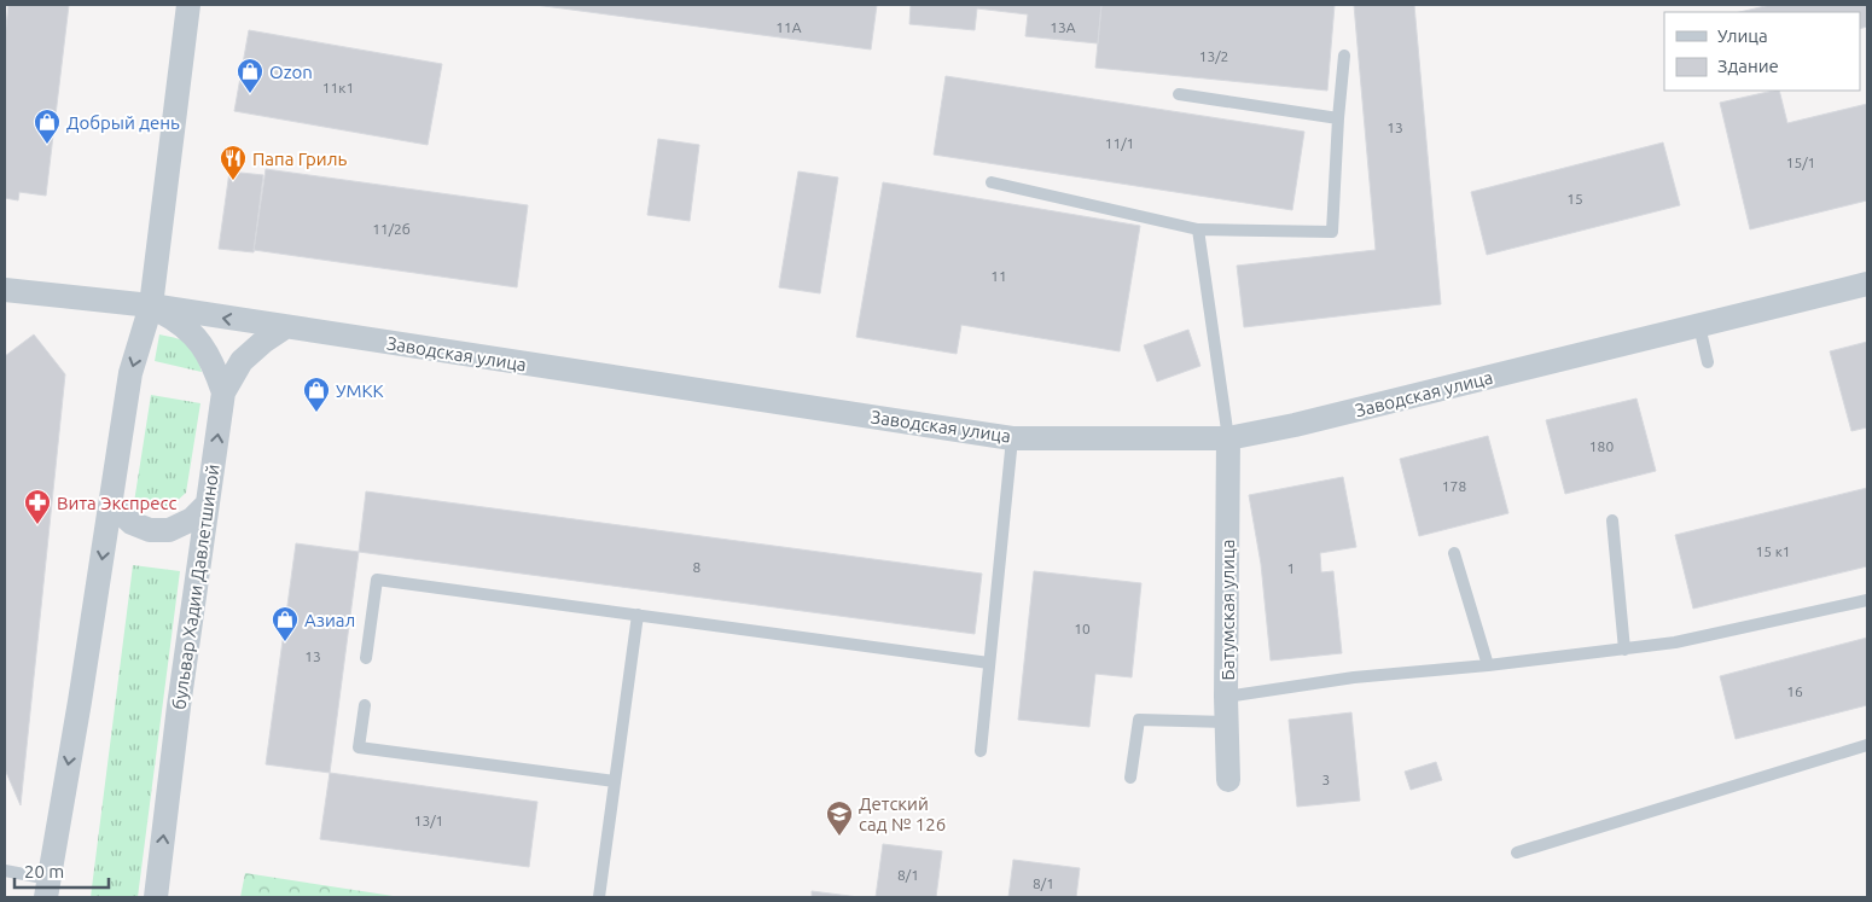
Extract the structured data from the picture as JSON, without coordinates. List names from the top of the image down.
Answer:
{
  "streets": {
    "street": ["Заводская улица", "бульвар Хадии Давлетшиной", "Батумская улица"]
  },
  "crossings": [
    ["Заводская улица", "бульвар Хадии Давлетшиной"],
    ["Заводская улица", "Батумская улица"]
  ],
  "places": {
    "shop": [
      "Ozon",
      "Добрый день",
      "УМКК",
      "Азиал"
    ],
    "restaurant": ["Папа Гриль"],
    "pharmacy": ["Вита Экспресс"],
    "school or university": ["Детский сад № 126"]
  },
  "house_numbers": [
    "11А",
    "13А",
    "13/2",
    "11к1",
    "13",
    "11/1",
    "15/1",
    "15",
    "11/2б",
    "11",
    "180",
    "178",
    "15 к1",
    "8",
    "1",
    "10",
    "13",
    "16",
    "3",
    "13/1",
    "8/1",
    "8/1"
  ],
  "legend": ["Улица", "Здание"],
  "scale_bar": "20 m"
}
